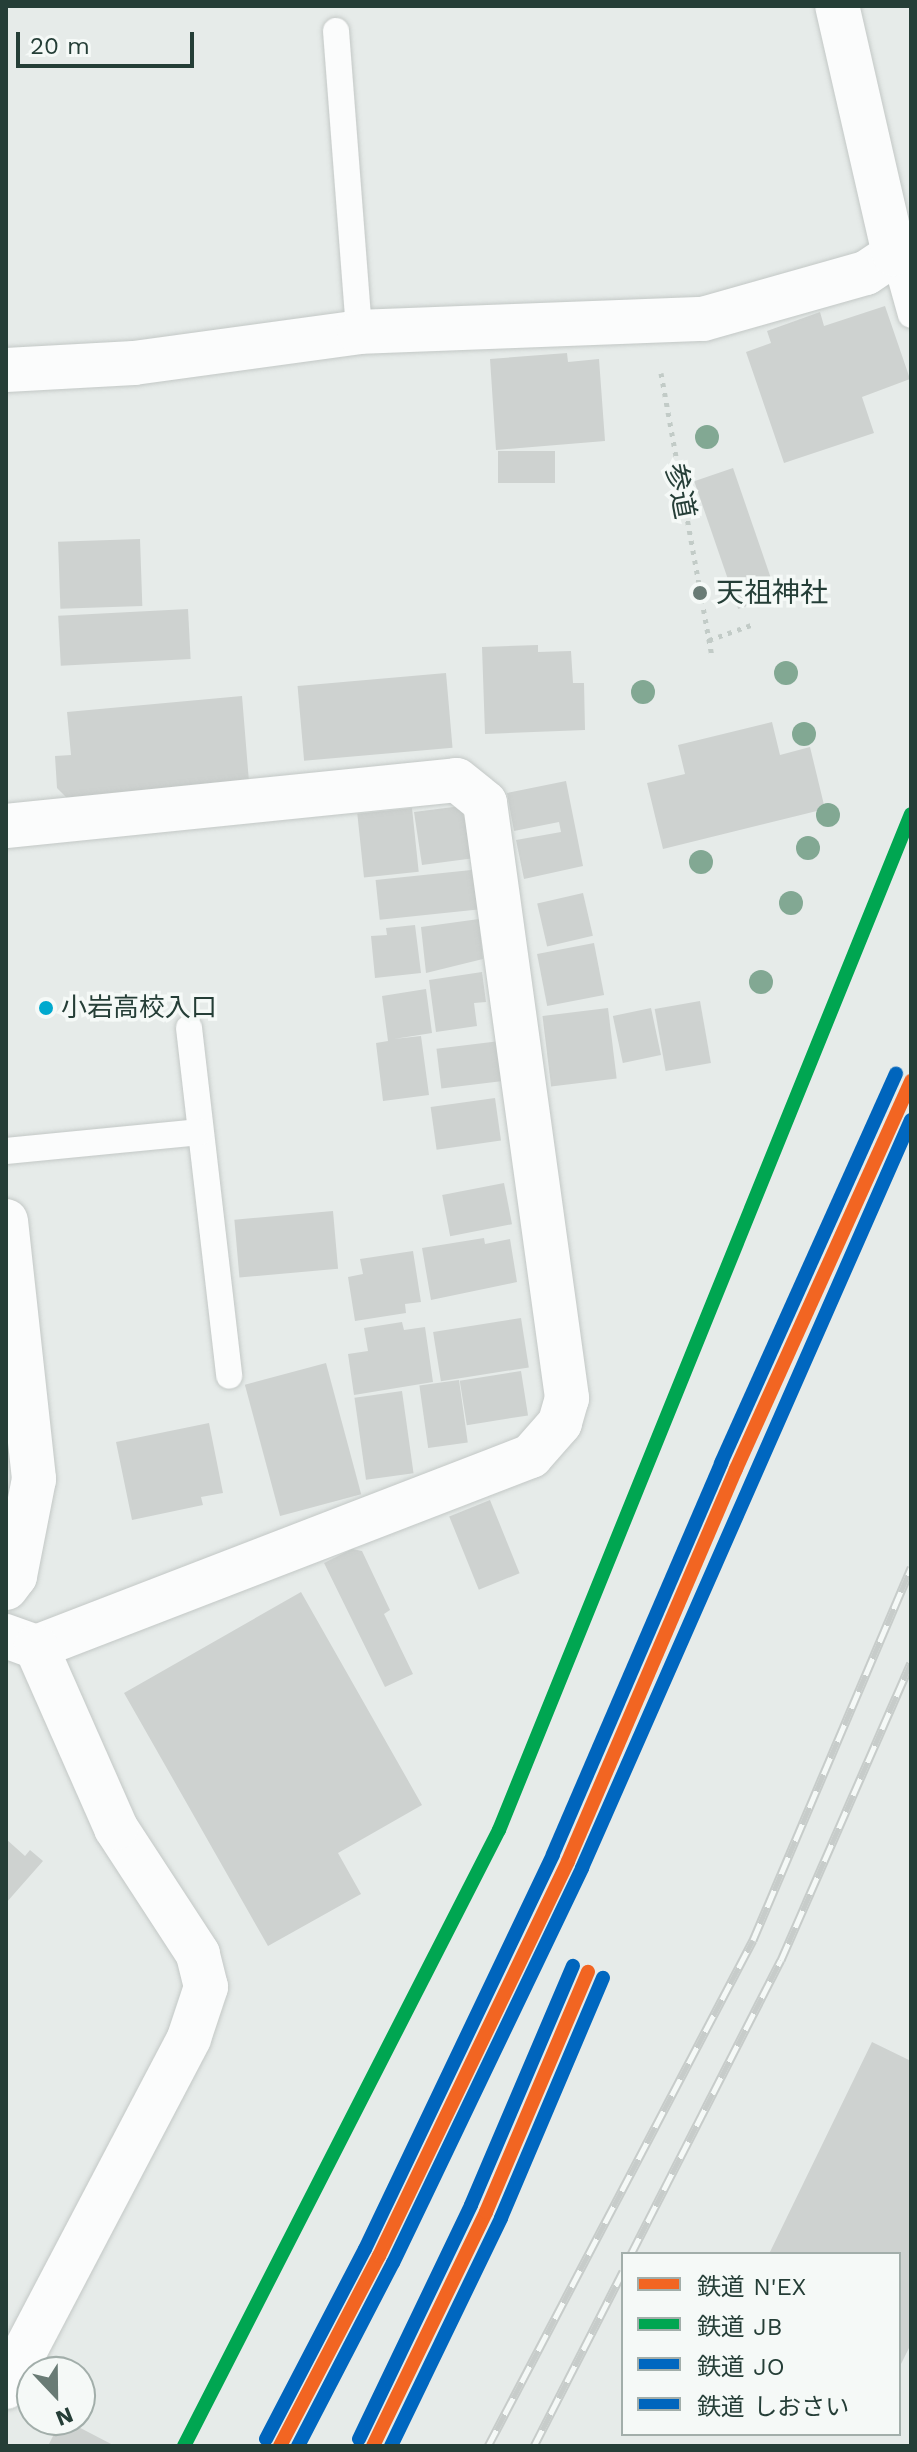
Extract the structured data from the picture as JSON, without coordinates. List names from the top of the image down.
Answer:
{
  "streets": {
    "path": ["参道"]
  },
  "places": ["天祖神社", "小岩高校入口"],
  "lines": [
    "rail line JB",
    "rail line しおさい",
    "rail line N'EX",
    "rail line JO"
  ],
  "legend": [
    "鉄道 N'EX",
    "鉄道 JB",
    "鉄道 JO",
    "鉄道 しおさい"
  ],
  "scale_bar": "20 m",
  "north": "bottom"
}
